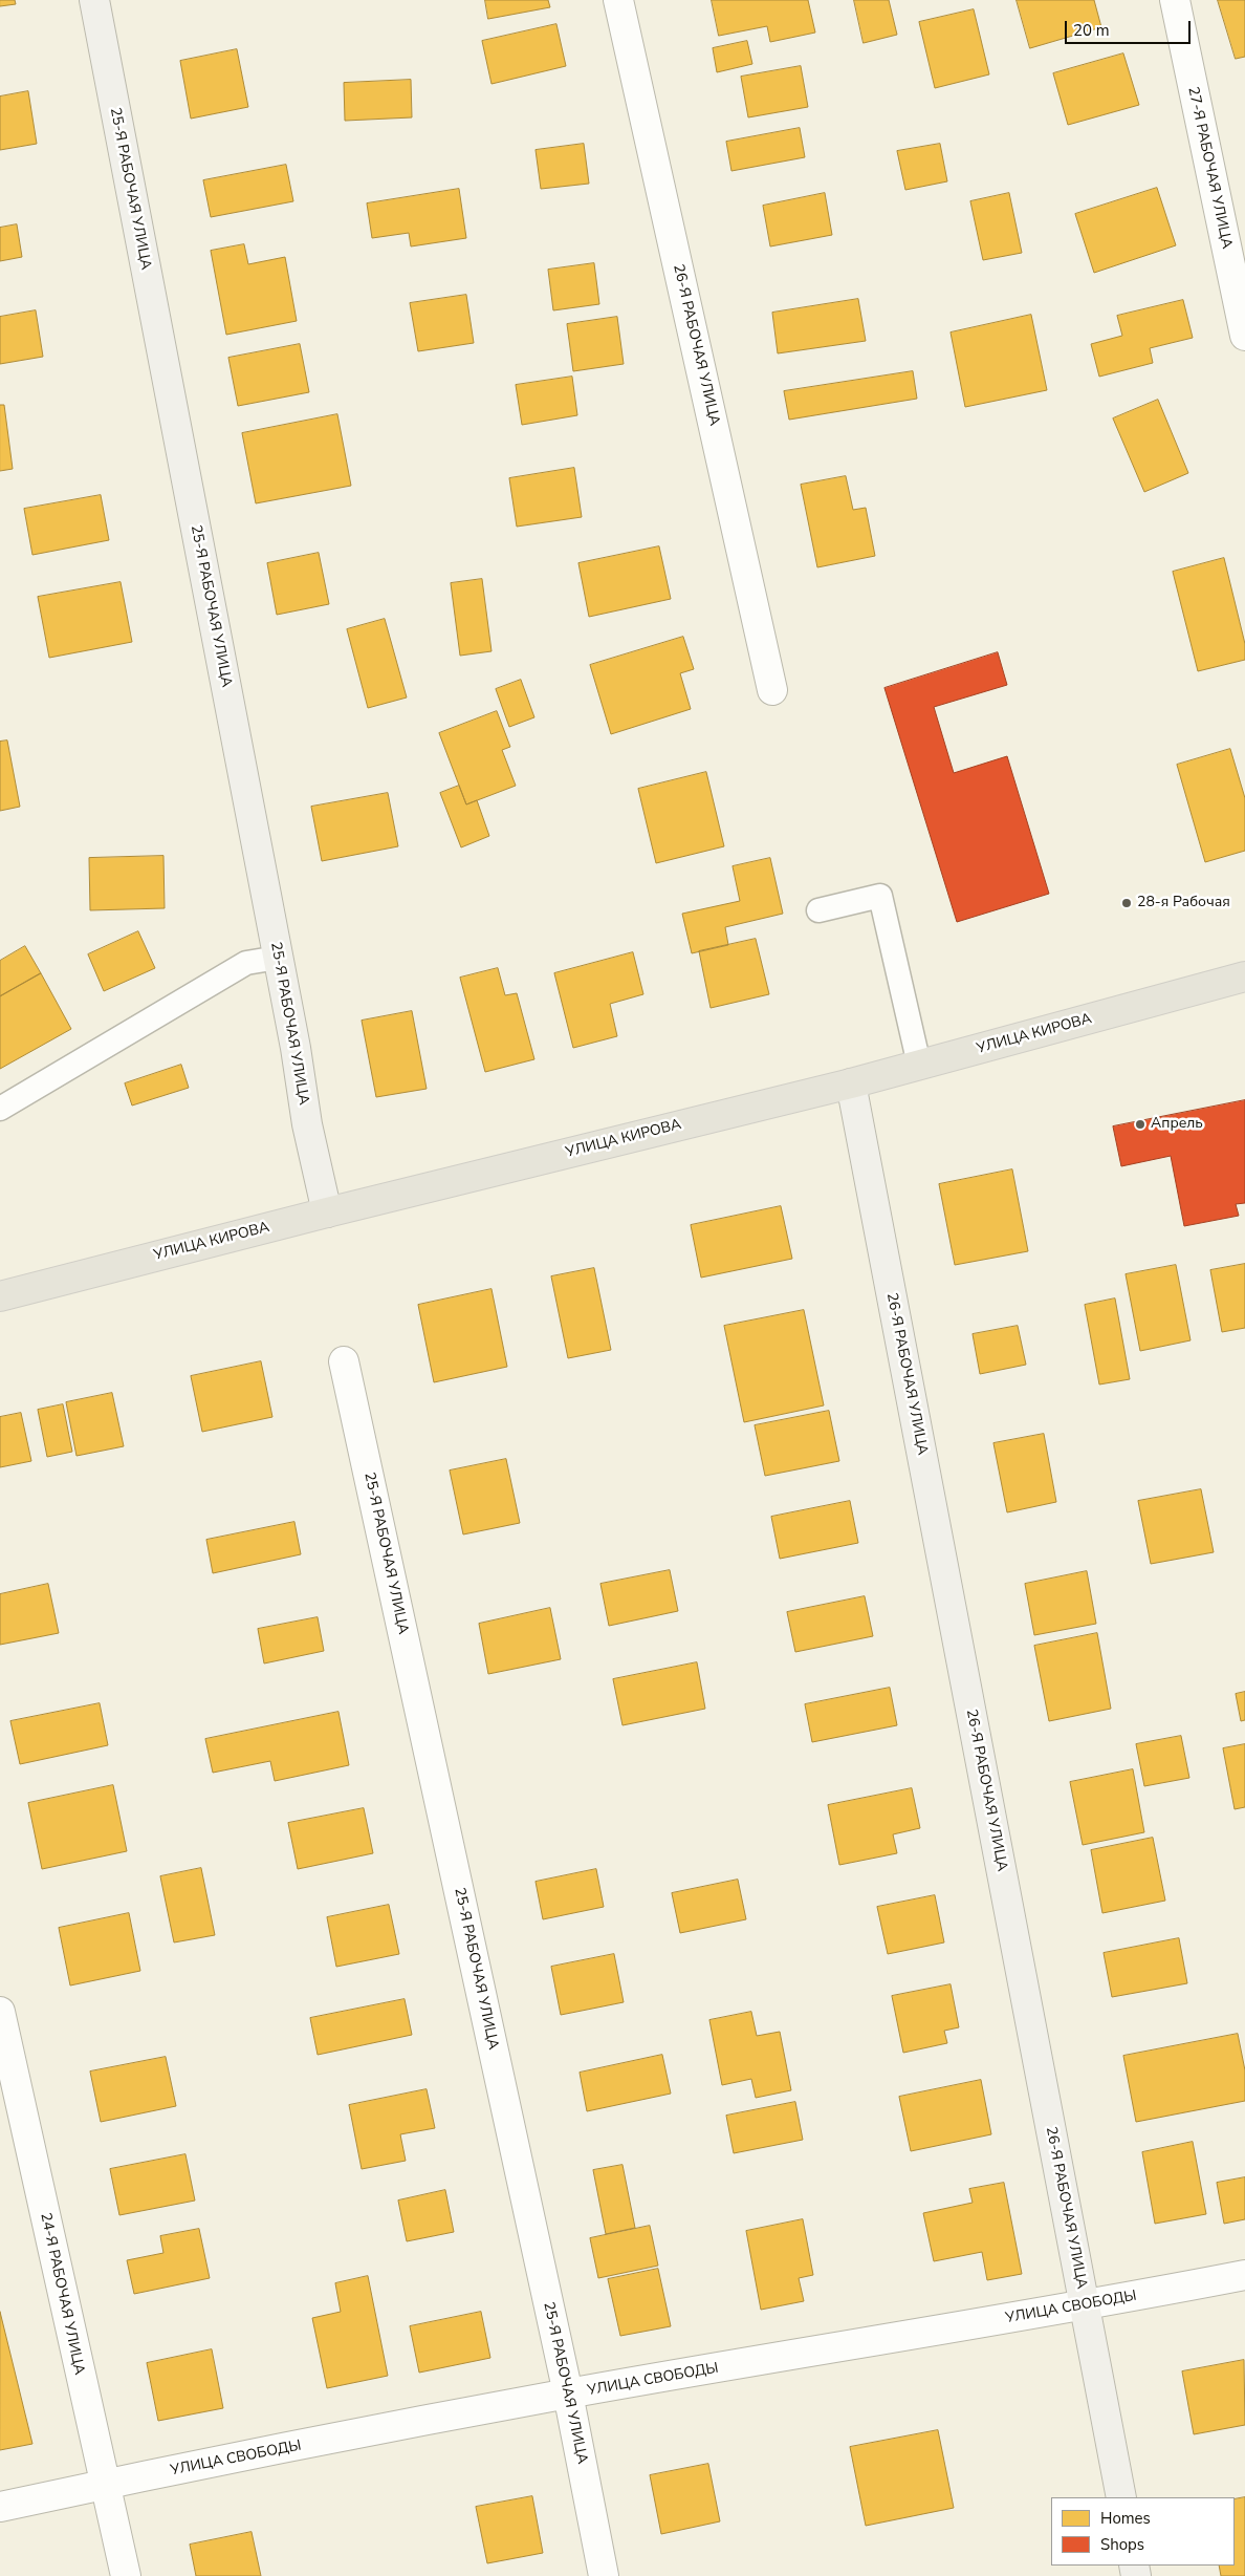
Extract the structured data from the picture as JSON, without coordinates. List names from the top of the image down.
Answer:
{
  "streets": {
    "main road": ["25-Я РАБОЧАЯ УЛИЦА", "26-Я РАБОЧАЯ УЛИЦА", "УЛИЦА КИРОВА"],
    "street": ["27-Я РАБОЧАЯ УЛИЦА", "24-Я РАБОЧАЯ УЛИЦА", "УЛИЦА СВОБОДЫ"]
  },
  "crossings": [
    ["25-Я РАБОЧАЯ УЛИЦА", "УЛИЦА КИРОВА"],
    ["25-Я РАБОЧАЯ УЛИЦА", "УЛИЦА СВОБОДЫ"],
    ["26-Я РАБОЧАЯ УЛИЦА", "УЛИЦА КИРОВА"],
    ["26-Я РАБОЧАЯ УЛИЦА", "УЛИЦА СВОБОДЫ"],
    ["24-Я РАБОЧАЯ УЛИЦА", "УЛИЦА СВОБОДЫ"]
  ],
  "places": ["28-я Рабочая", "Апрель"],
  "legend": ["Homes", "Shops"],
  "scale_bar": "20 m"
}
